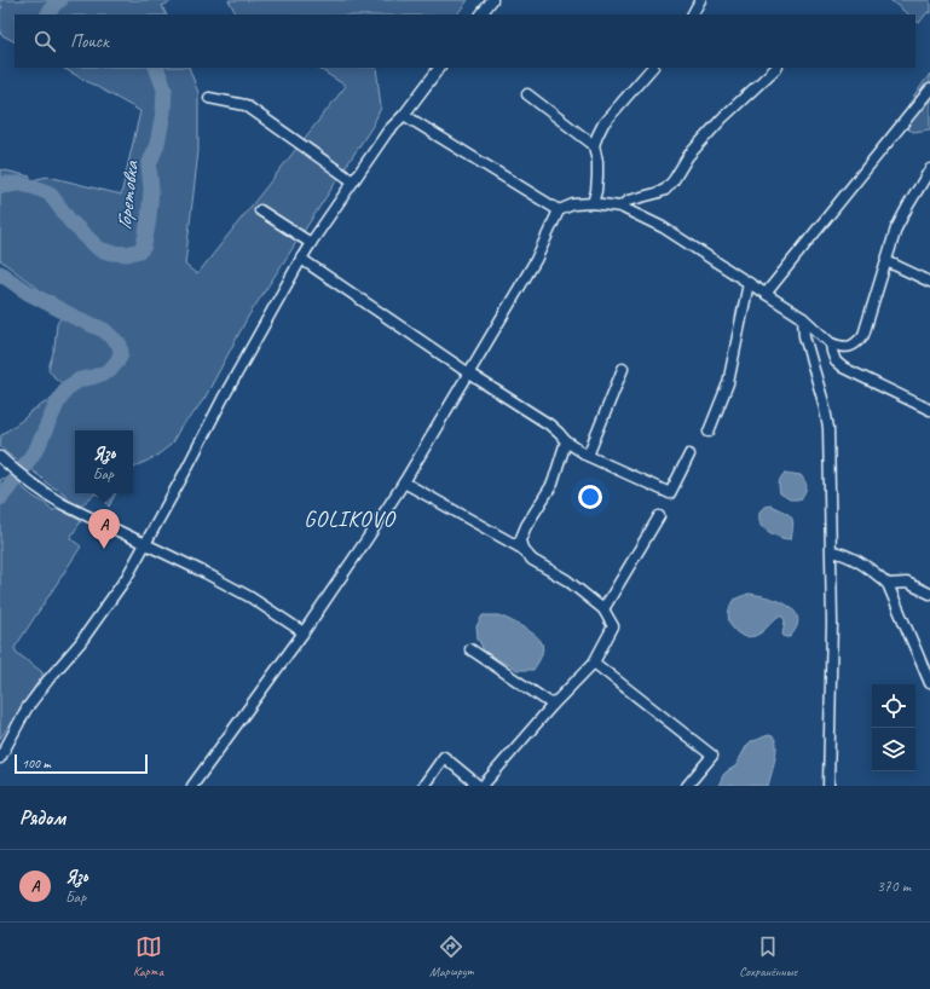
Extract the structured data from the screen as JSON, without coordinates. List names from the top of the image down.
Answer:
{
  "districts": ["GOLIKOVO"],
  "water": ["Горетовка"],
  "scale_bar": "100 m",
  "page": {
    "search": "Поиск",
    "popup": ["Язь", "Бар"],
    "pins": "A",
    "scale": "100 m",
    "heading": "Рядом",
    "list": [
      {
        "mark": "A",
        "name": "Язь",
        "note": "Бар",
        "value": "370 m"
      }
    ],
    "nav": ["Карта", "Маршрут", "Сохранённые"]
  }
}
